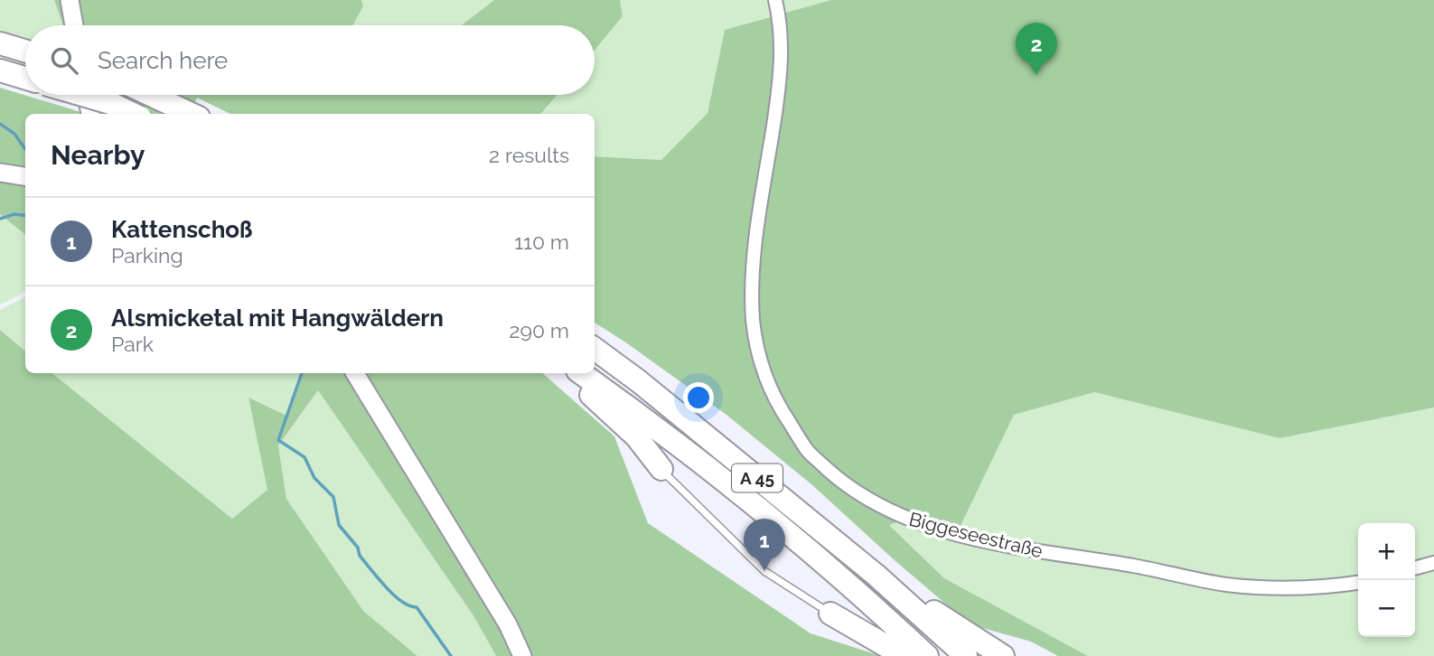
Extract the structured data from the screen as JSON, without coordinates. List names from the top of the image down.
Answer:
{
  "streets": {
    "highway": ["A 45"],
    "street": ["Biggeseestraße"]
  },
  "page": {
    "pins": ["2", "1"],
    "search": "Search here",
    "heading": ["Nearby", "2 results"],
    "list": [
      {
        "mark": "1",
        "name": "Kattenschoß",
        "note": "Parking",
        "value": "110 m"
      },
      {
        "mark": "2",
        "name": "Alsmicketal mit Hangwäldern",
        "note": "Park",
        "value": "290 m"
      }
    ],
    "map_buttons": ["+", "−"]
  }
}
